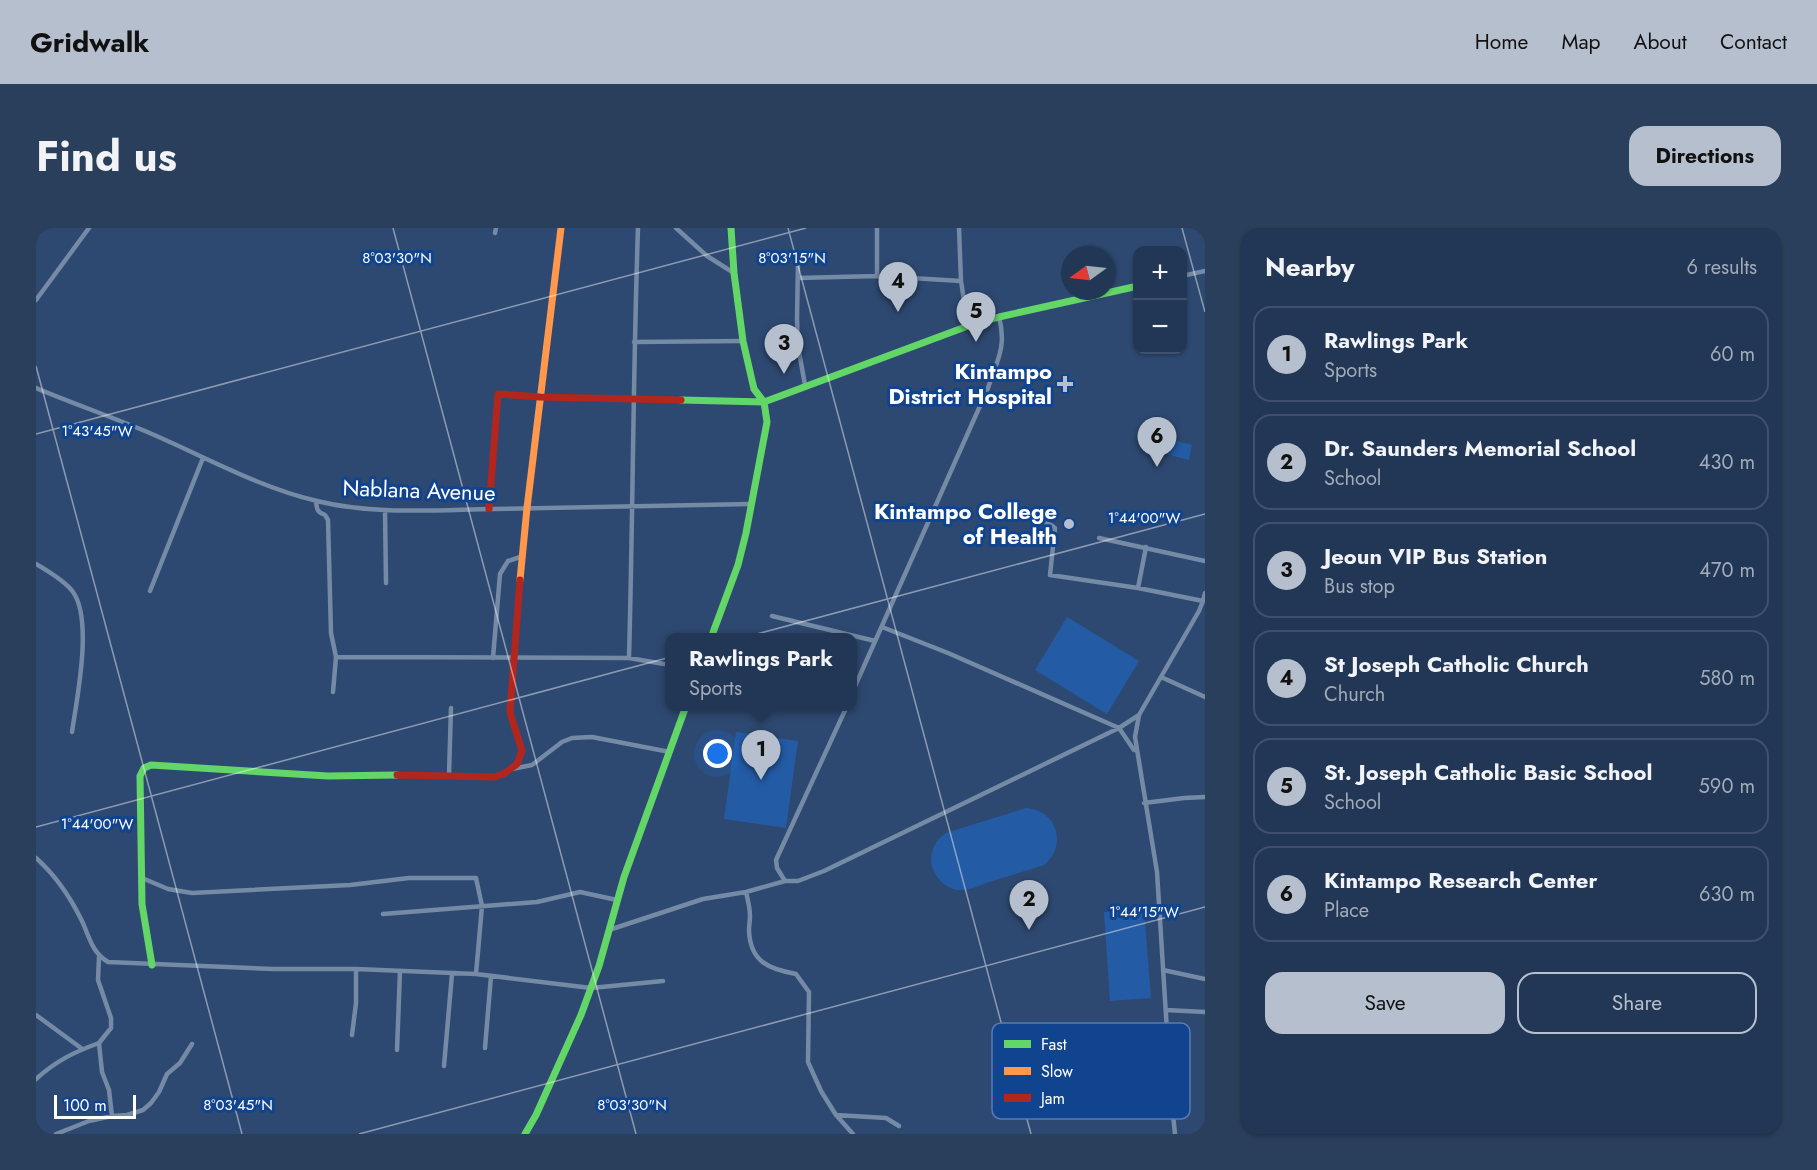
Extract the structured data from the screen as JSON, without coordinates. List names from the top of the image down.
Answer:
{
  "streets": {
    "street": ["Nablana Avenue"]
  },
  "places": {
    "health": ["Kintampo District Hospital"],
    "other": ["Kintampo College of Health"]
  },
  "legend": ["Fast", "Slow", "Jam"],
  "scale_bar": "100 m",
  "north": "left",
  "page": {
    "header": "Gridwalk",
    "nav": [
      "Home",
      "Map",
      "About",
      "Contact"
    ],
    "title": "Find us",
    "buttons": [
      "Directions",
      ["Save", "Share"]
    ],
    "heading": ["Nearby", "6 results"],
    "map_buttons": ["+", "−"],
    "pins": [
      "4",
      "5",
      "3",
      "6",
      "1",
      "2"
    ],
    "list": [
      {
        "mark": "1",
        "name": "Rawlings Park",
        "note": "Sports",
        "value": "60 m"
      },
      {
        "mark": "2",
        "name": "Dr. Saunders Memorial School",
        "note": "School",
        "value": "430 m"
      },
      {
        "mark": "3",
        "name": "Jeoun VIP Bus Station",
        "note": "Bus stop",
        "value": "470 m"
      },
      {
        "mark": "4",
        "name": "St Joseph Catholic Church",
        "note": "Church",
        "value": "580 m"
      },
      {
        "mark": "5",
        "name": "St. Joseph Catholic Basic School",
        "note": "School",
        "value": "590 m"
      },
      {
        "mark": "6",
        "name": "Kintampo Research Center",
        "note": "Place",
        "value": "630 m"
      }
    ],
    "popup": ["Rawlings Park", "Sports"],
    "scale": "100 m"
  },
  "coordinates": [
    "8°03'30\"N",
    "8°03'15\"N",
    "1°43'45\"W",
    "1°44'00\"W",
    "1°44'15\"W",
    "8°03'45\"N"
  ]
}
